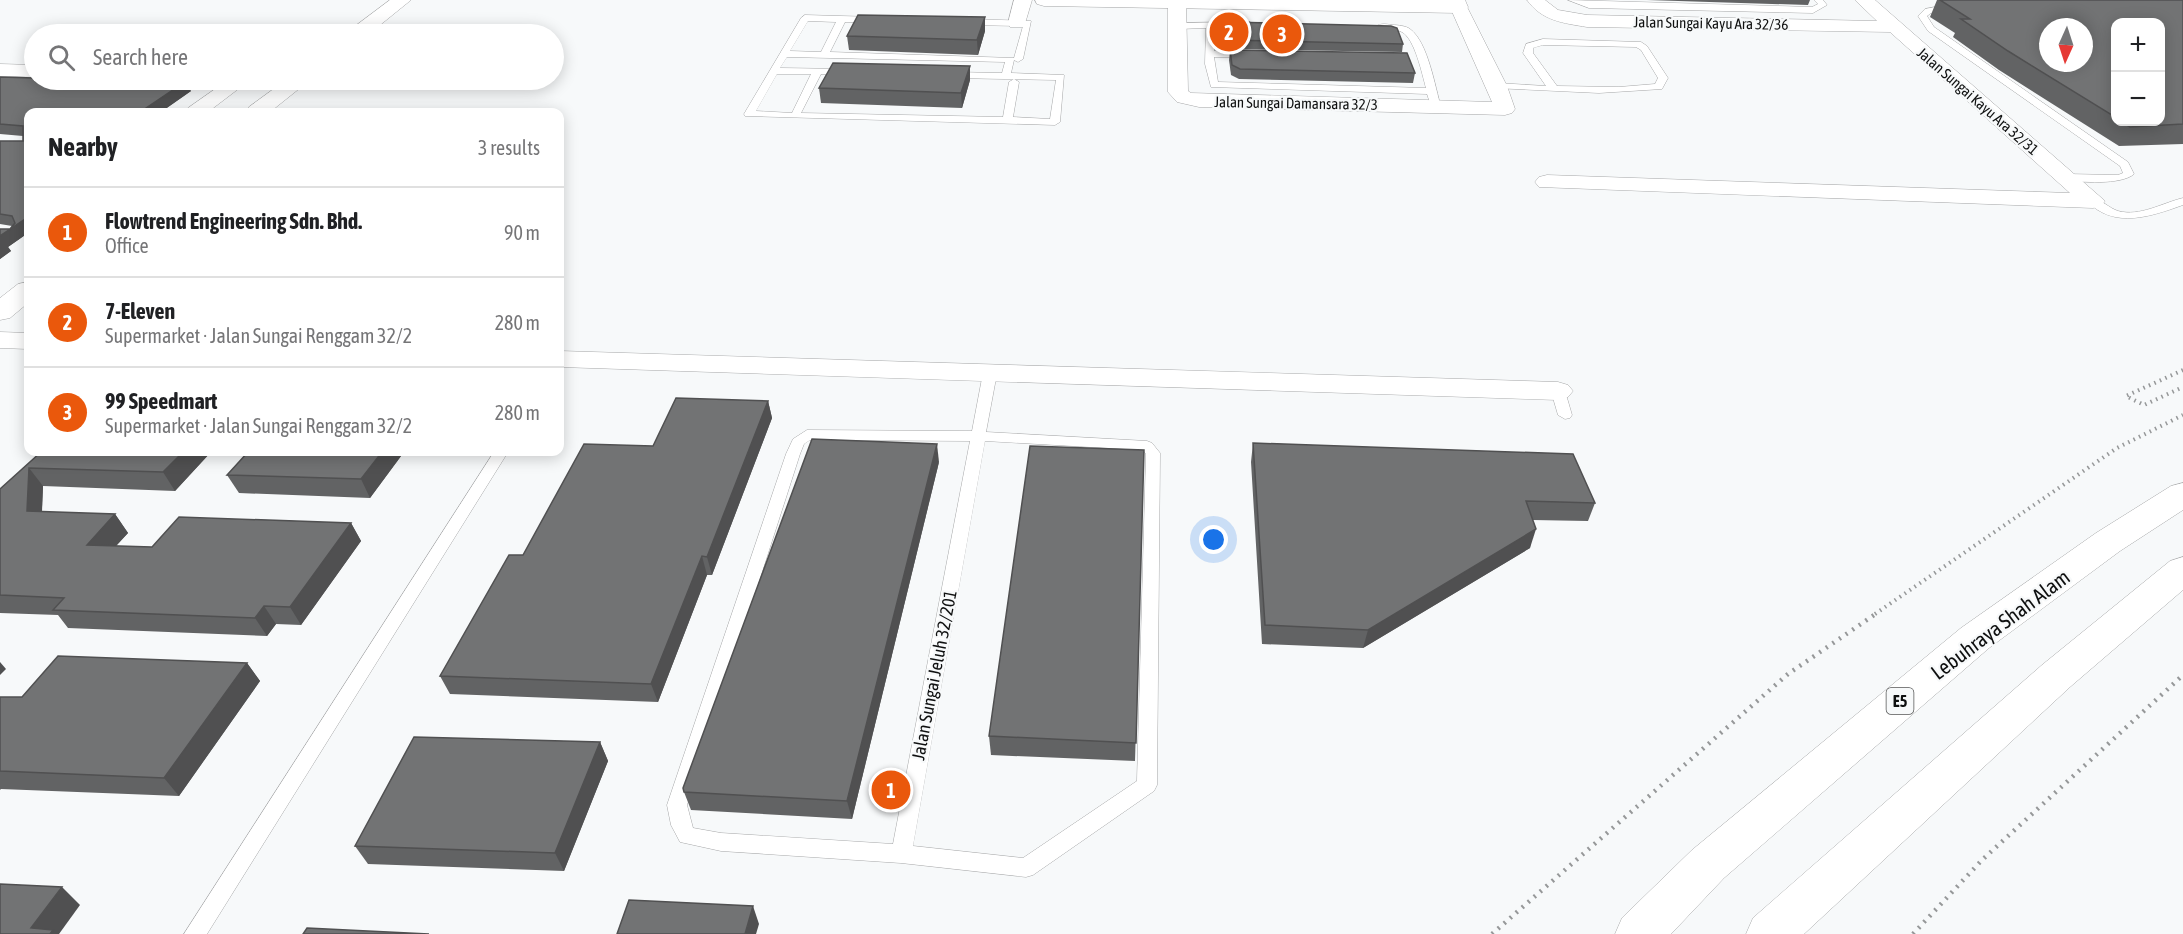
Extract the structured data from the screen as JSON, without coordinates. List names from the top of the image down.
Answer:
{
  "streets": {
    "main road": ["Lebuhraya Shah Alam", "E5"],
    "street": ["Jalan Sungai Kayu Ara 32/36", "Jalan Sungai Kayu Ara 32/31", "Jalan Sungai Damansara 32/3"],
    "lane": ["Jalan Sungai Jeluh 32/201"]
  },
  "crossings": [
    ["Jalan Sungai Kayu Ara 32/36", "Jalan Sungai Kayu Ara 32/31"]
  ],
  "north": "bottom",
  "page": {
    "pins": ["2", "3", "1"],
    "map_buttons": ["+", "−"],
    "search": "Search here",
    "heading": ["Nearby", "3 results"],
    "list": [
      {
        "mark": "1",
        "name": "Flowtrend Engineering Sdn. Bhd.",
        "note": "Office",
        "value": "90 m"
      },
      {
        "mark": "2",
        "name": "7-Eleven",
        "note": "Supermarket · Jalan Sungai Renggam 32/2",
        "value": "280 m"
      },
      {
        "mark": "3",
        "name": "99 Speedmart",
        "note": "Supermarket · Jalan Sungai Renggam 32/2",
        "value": "280 m"
      }
    ]
  }
}
